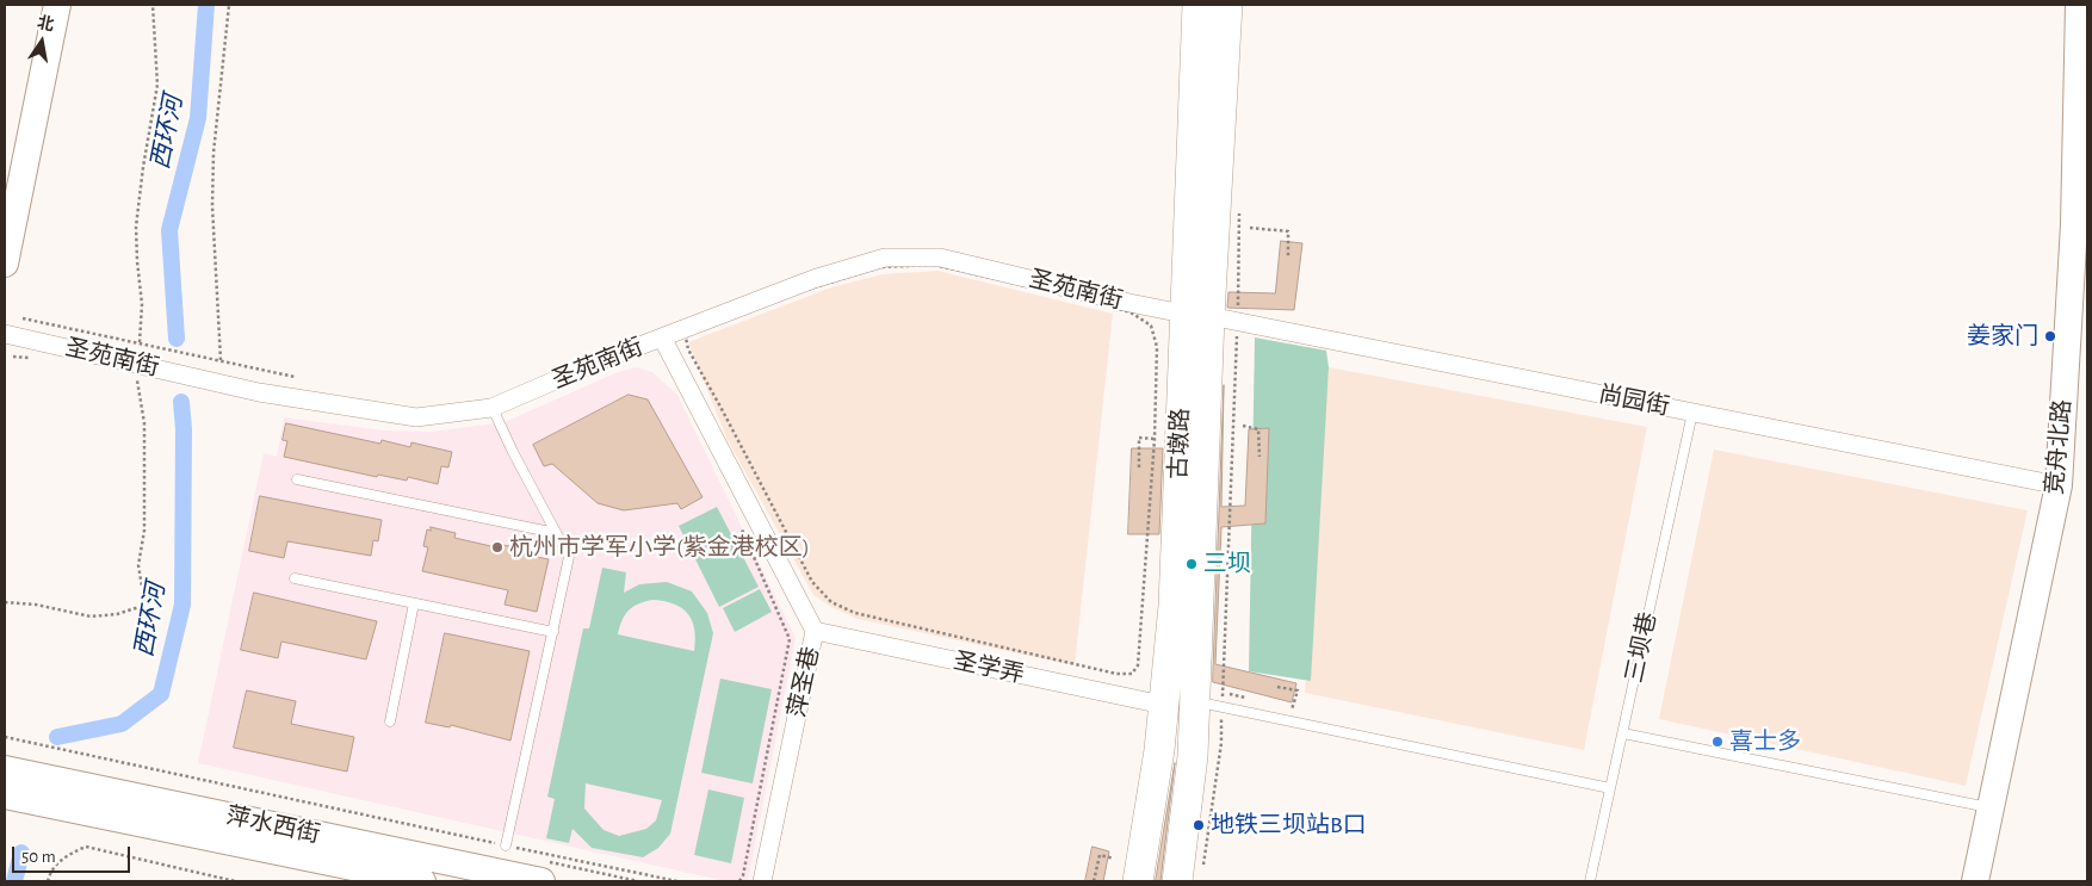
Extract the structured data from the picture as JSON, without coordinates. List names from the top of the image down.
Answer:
{
  "streets": {
    "main road": ["古墩路", "竞舟北路", "萍水西街"],
    "street": [
      "圣苑南街",
      "尚园街",
      "圣学弄",
      "萍圣巷"
    ],
    "lane": ["三坝巷"]
  },
  "crossings": [
    ["圣苑南街", "尚园街"],
    ["圣苑南街", "古墩路"],
    ["圣苑南街", "萍圣巷"],
    ["尚园街", "古墩路"],
    ["尚园街", "竞舟北路"],
    ["尚园街", "三坝巷"],
    ["古墩路", "圣学弄"],
    ["圣学弄", "萍圣巷"]
  ],
  "water": ["西环河"],
  "places": [
    "姜家门",
    "杭州市学军小学(紫金港校区)",
    "三坝",
    "喜士多",
    "地铁三坝站B口"
  ],
  "scale_bar": "50 m",
  "north": "top"
}
